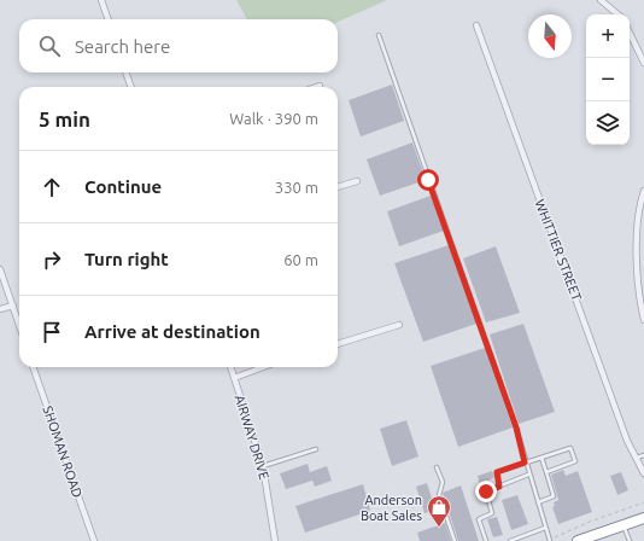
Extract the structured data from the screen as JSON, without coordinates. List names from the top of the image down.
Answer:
{
  "streets": {
    "street": ["WHITTIER STREET", "AIRWAY DRIVE", "SHOMAN ROAD"]
  },
  "places": {
    "shop": ["Anderson Boat Sales"]
  },
  "north": "bottom",
  "page": {
    "map_buttons": ["+", "−"],
    "search": "Search here",
    "heading": ["5 min", "Walk · 390 m"],
    "list": [
      ["Continue", "330 m"],
      ["Turn right", "60 m"],
      "Arrive at destination"
    ]
  }
}
